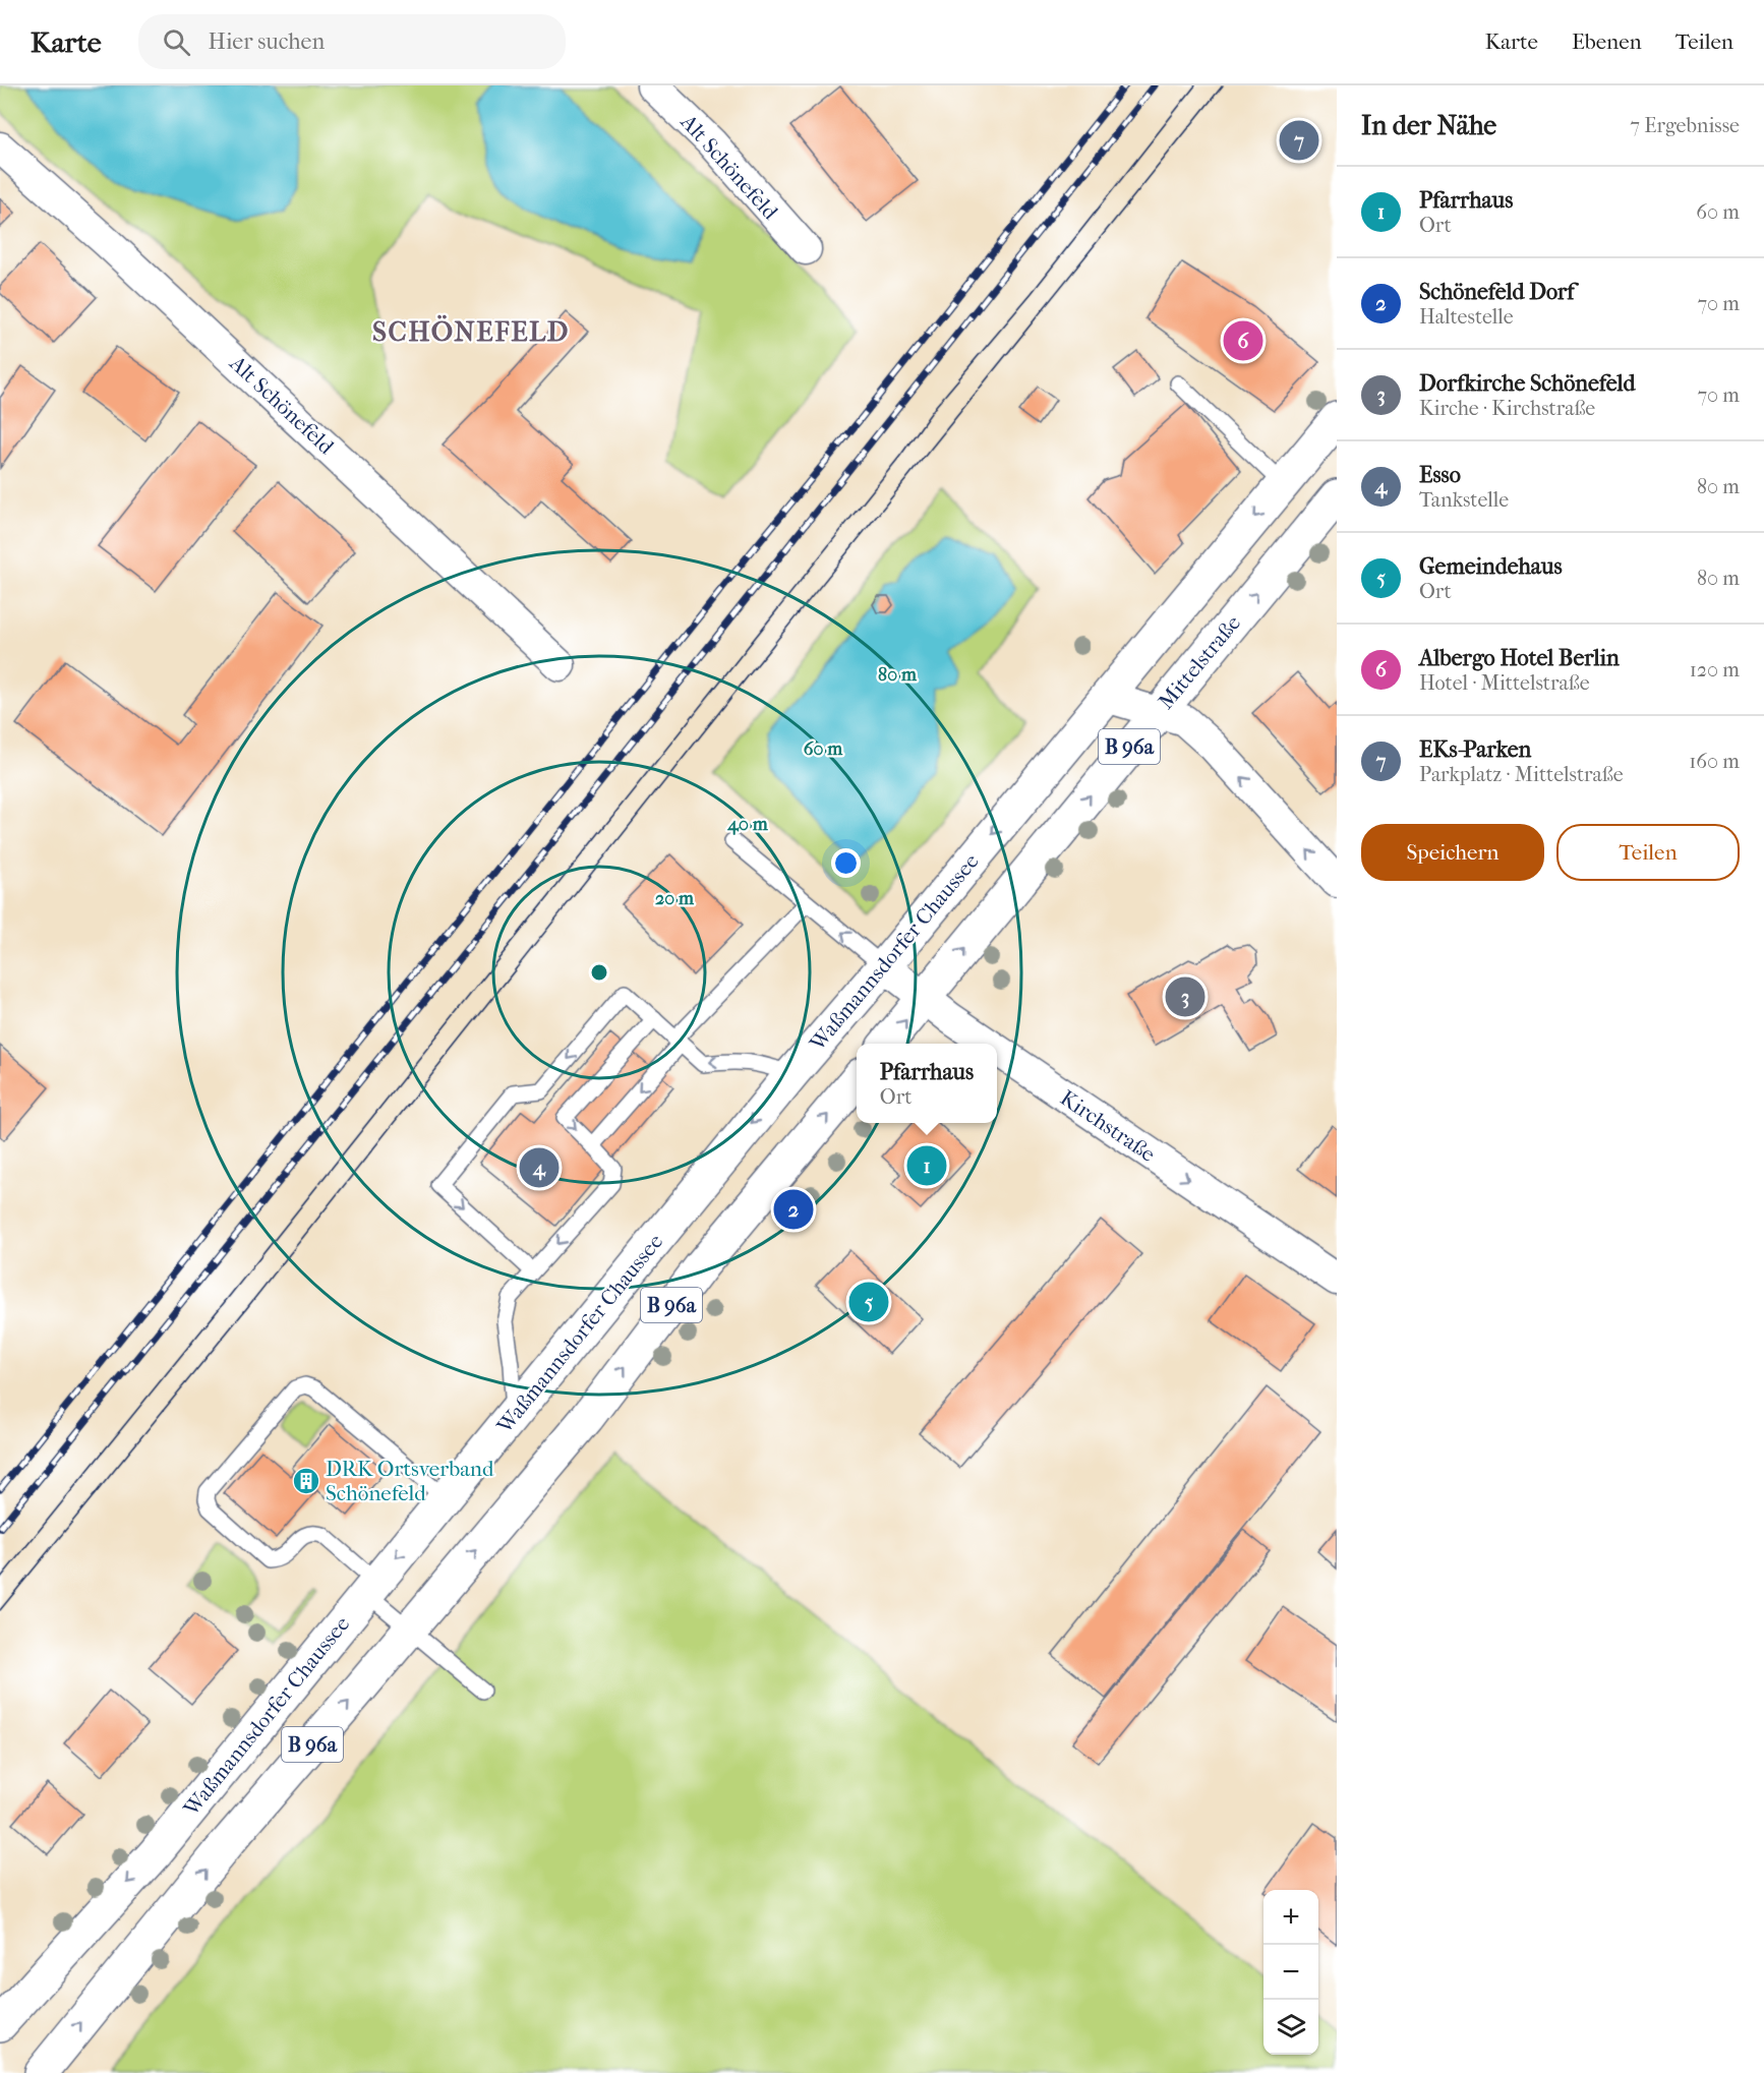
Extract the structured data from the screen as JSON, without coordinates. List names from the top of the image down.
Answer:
{
  "streets": {
    "main road": ["Mittelstraße", "B 96a", "Waßmannsdorfer Chaussee"],
    "street": ["Alt Schönefeld", "Kirchstraße"]
  },
  "crossings": [
    ["Mittelstraße", "B 96a"],
    ["Mittelstraße", "Kirchstraße"],
    ["B 96a", "Waßmannsdorfer Chaussee"],
    ["B 96a", "Kirchstraße"],
    ["Waßmannsdorfer Chaussee", "Kirchstraße"]
  ],
  "one_way": ["Mittelstraße", "Kirchstraße"],
  "districts": ["SCHÖNEFELD"],
  "places": {
    "building": ["DRK Ortsverband Schönefeld"]
  },
  "page": {
    "header": "Karte",
    "search": "Hier suchen",
    "nav": ["Karte", "Ebenen", "Teilen"],
    "heading": ["In der Nähe", "7 Ergebnisse"],
    "pins": [
      "7",
      "6",
      "3",
      "1",
      "4",
      "2",
      "5"
    ],
    "list": [
      {
        "mark": "1",
        "name": "Pfarrhaus",
        "note": "Ort",
        "value": "60 m"
      },
      {
        "mark": "2",
        "name": "Schönefeld Dorf",
        "note": "Haltestelle",
        "value": "70 m"
      },
      {
        "mark": "3",
        "name": "Dorfkirche Schönefeld",
        "note": "Kirche · Kirchstraße",
        "value": "70 m"
      },
      {
        "mark": "4",
        "name": "Esso",
        "note": "Tankstelle",
        "value": "80 m"
      },
      {
        "mark": "5",
        "name": "Gemeindehaus",
        "note": "Ort",
        "value": "80 m"
      },
      {
        "mark": "6",
        "name": "Albergo Hotel Berlin",
        "note": "Hotel · Mittelstraße",
        "value": "120 m"
      },
      {
        "mark": "7",
        "name": "EKs-Parken",
        "note": "Parkplatz · Mittelstraße",
        "value": "160 m"
      }
    ],
    "buttons": ["Speichern", "Teilen"],
    "popup": ["Pfarrhaus", "Ort"],
    "map_buttons": ["+", "−"]
  },
  "rings": [
    "80 m",
    "60 m",
    "40 m",
    "20 m"
  ]
}
